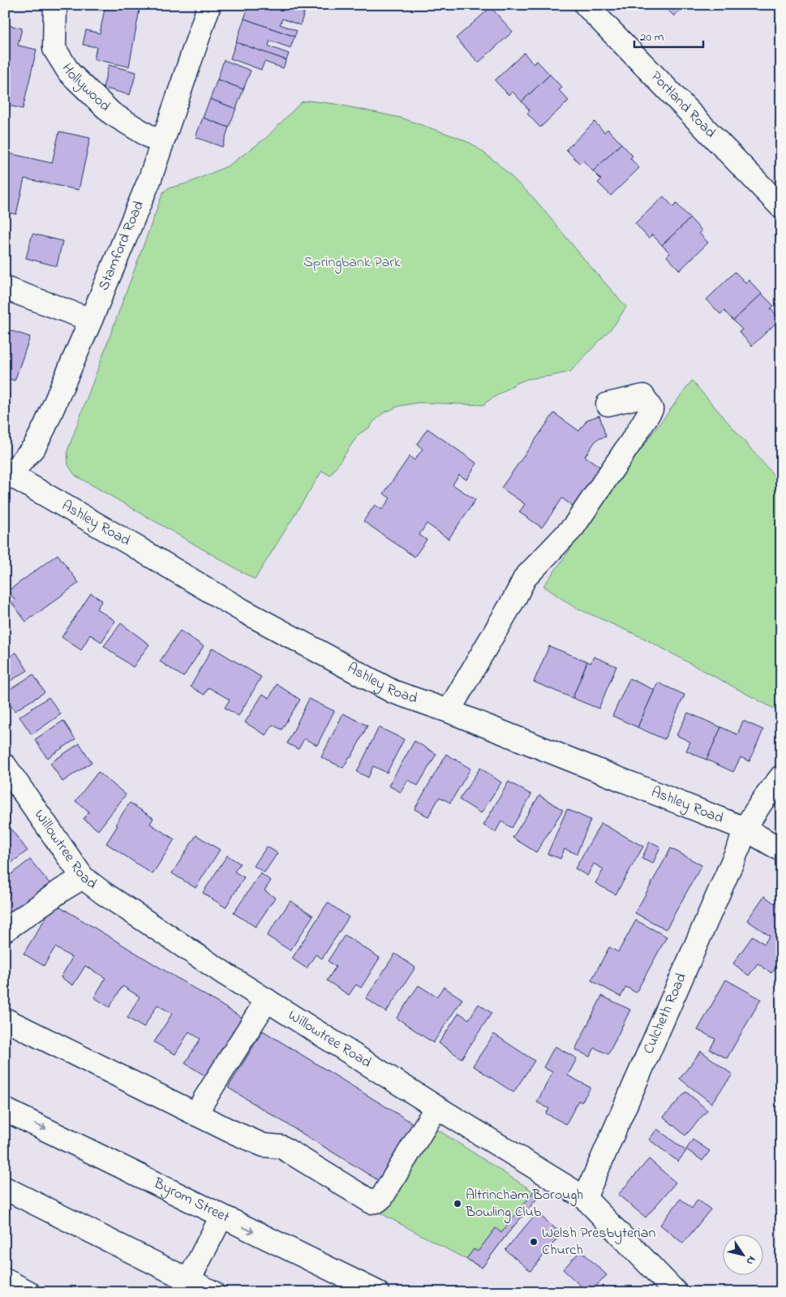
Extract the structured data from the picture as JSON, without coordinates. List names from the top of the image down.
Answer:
{
  "streets": {
    "street": [
      "Hollywood",
      "Portland Road",
      "Stamford Road",
      "Ashley Road",
      "Willowtree Road",
      "Culcheth Road",
      "Byrom Street"
    ]
  },
  "crossings": [
    ["Hollywood", "Stamford Road"],
    ["Stamford Road", "Ashley Road"],
    ["Ashley Road", "Culcheth Road"],
    ["Willowtree Road", "Culcheth Road"]
  ],
  "parks": ["Springbank Park"],
  "places": ["Altrincham Borough Bowling Club", "Welsh Presbyterian Church"],
  "scale_bar": "20 m",
  "north": "bottom right"
}
